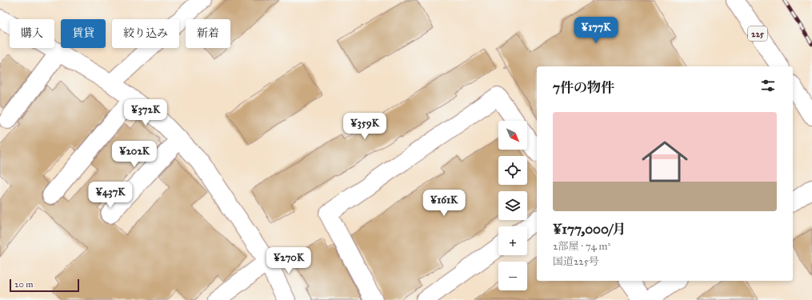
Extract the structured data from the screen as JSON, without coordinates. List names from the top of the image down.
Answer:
{
  "streets": {
    "main road": ["225"]
  },
  "scale_bar": "20 m",
  "north": "bottom right",
  "page": {
    "price": [
      "¥177K",
      "¥372K",
      "¥359K",
      "¥202K",
      "¥437K",
      "¥161K",
      "¥270K"
    ],
    "chip": [
      "購入",
      "賃貸",
      "絞り込み",
      "新着"
    ],
    "heading": "7件の物件",
    "list": [
      {
        "name": "¥177,000/月",
        "note": "2部屋 · 74 m² · 国道225号"
      }
    ],
    "map_buttons": ["+", "−"],
    "scale": "20 m"
  }
}
